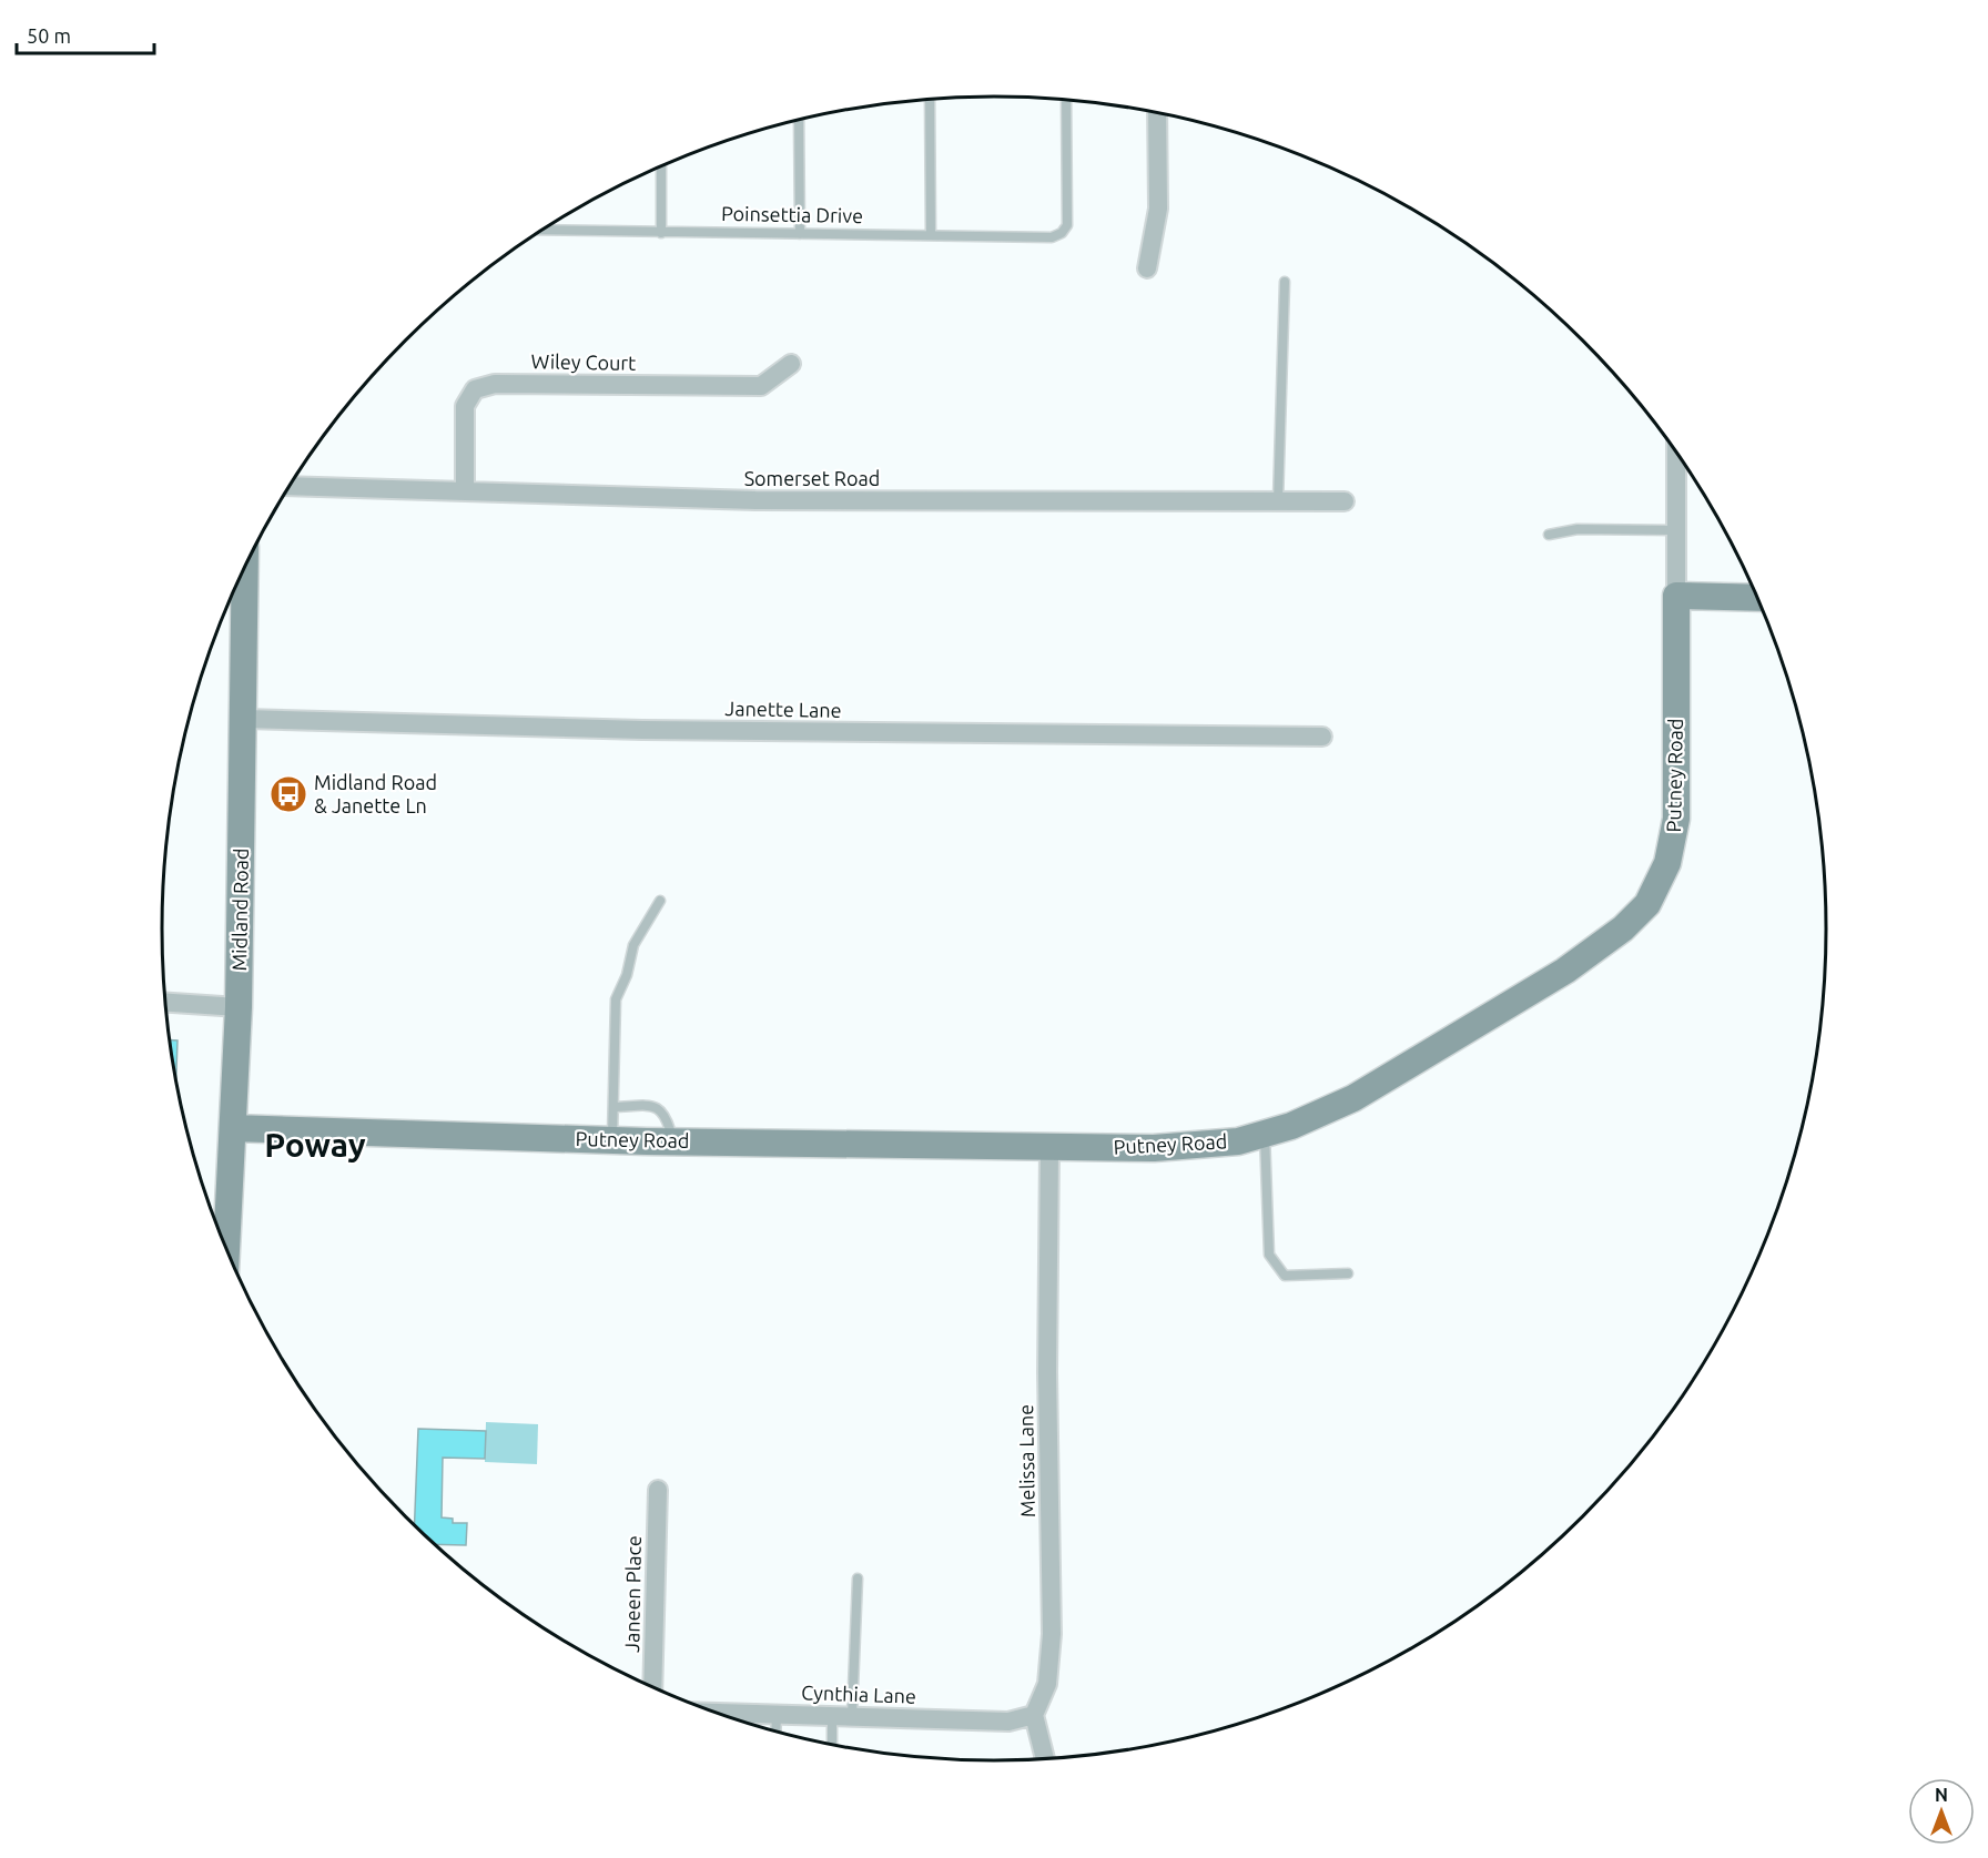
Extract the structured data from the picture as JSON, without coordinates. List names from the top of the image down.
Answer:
{
  "streets": {
    "street": [
      "Wiley Court",
      "Somerset Road",
      "Janette Lane",
      "Putney Road",
      "Midland Road",
      "Melissa Lane",
      "Janeen Place",
      "Cynthia Lane"
    ],
    "lane": ["Poinsettia Drive"]
  },
  "crossings": [
    ["Wiley Court", "Somerset Road"],
    ["Janette Lane", "Midland Road"],
    ["Putney Road", "Midland Road"],
    ["Putney Road", "Melissa Lane"],
    ["Melissa Lane", "Cynthia Lane"]
  ],
  "districts": ["Poway"],
  "places": {
    "bus stop": ["Midland Road & Janette Ln"]
  },
  "scale_bar": "50 m",
  "north": "top"
}
